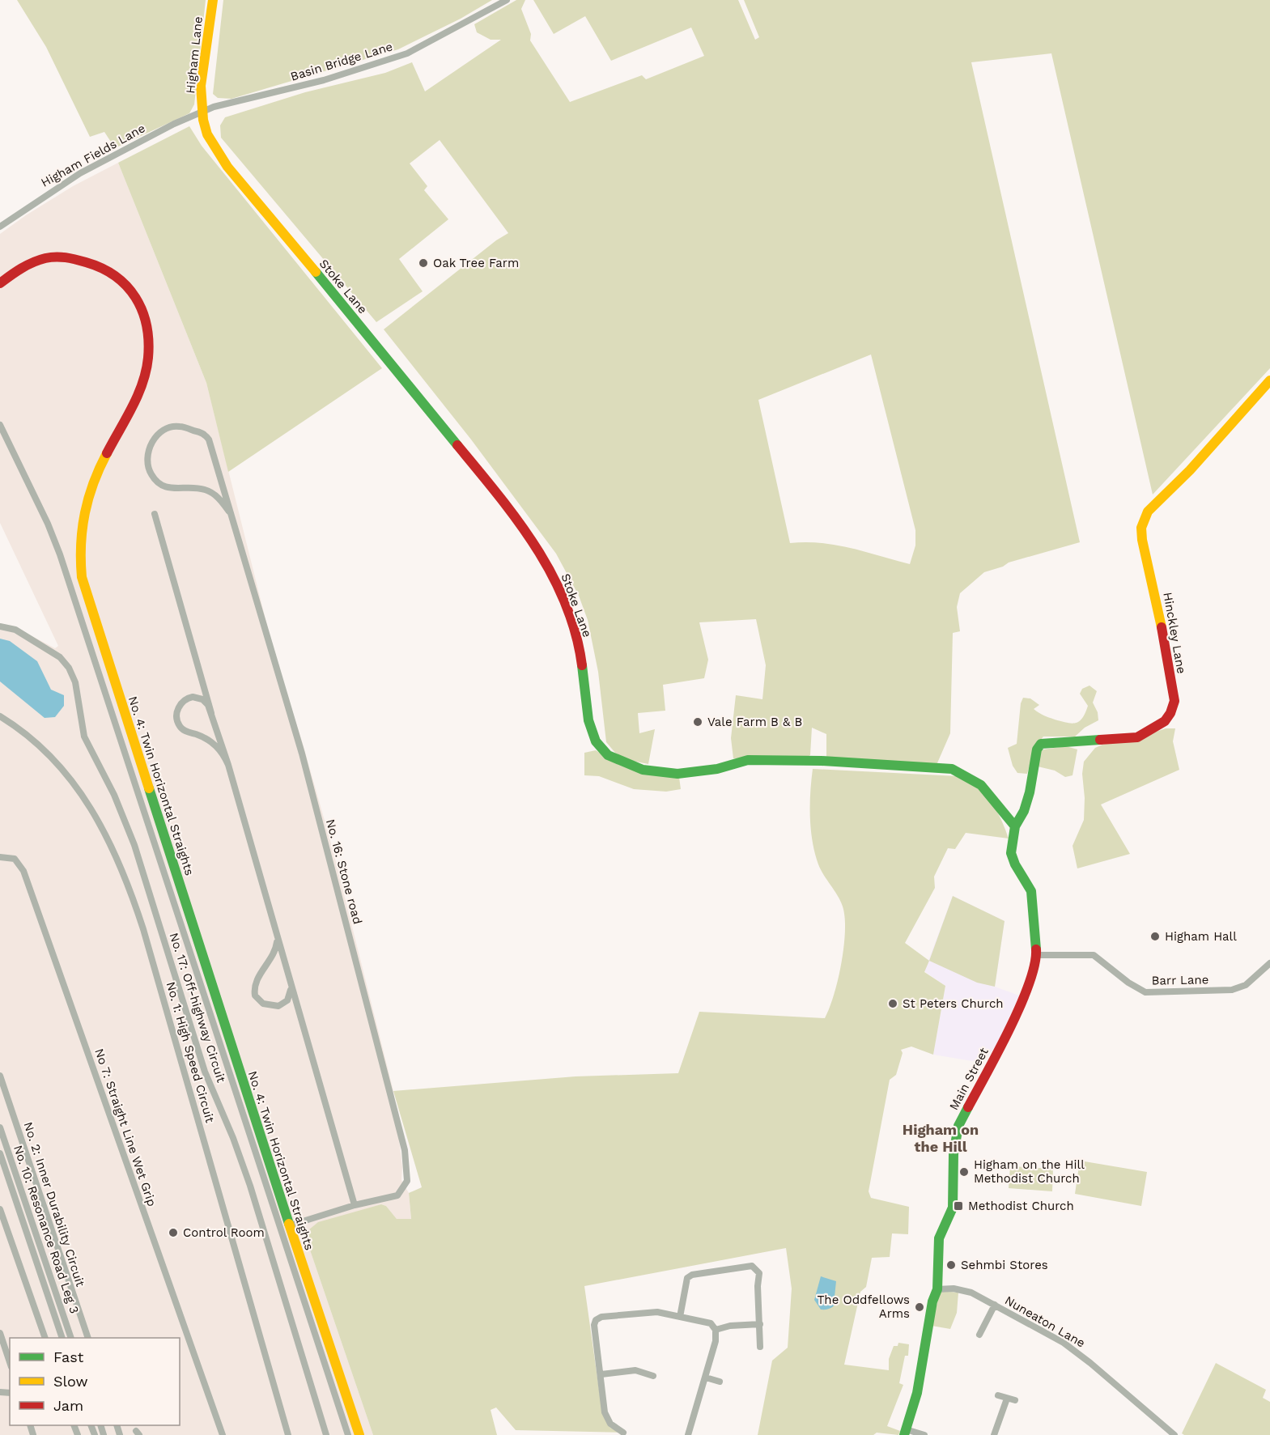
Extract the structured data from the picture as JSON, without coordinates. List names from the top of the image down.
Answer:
{
  "streets": {
    "street": [
      "Higham Lane",
      "Basin Bridge Lane",
      "Higham Fields Lane",
      "Stoke Lane",
      "Hinckley Lane",
      "No. 4: Twin Horizontal Straights",
      "No. 16: Stone road",
      "Barr Lane",
      "No. 17: Off-highway Circuit",
      "No. 1: High Speed Circuit",
      "Main Street",
      "No 7: Straight Line Wet Grip",
      "No. 2: Inner Durability Circuit",
      "No. 10: Resonance Road Leg 3",
      "Nuneaton Lane"
    ]
  },
  "crossings": [
    ["Higham Lane", "Basin Bridge Lane"],
    ["Higham Lane", "Higham Fields Lane"],
    ["Higham Lane", "Stoke Lane"],
    ["Basin Bridge Lane", "Higham Fields Lane"],
    ["Basin Bridge Lane", "Stoke Lane"],
    ["Higham Fields Lane", "Stoke Lane"],
    ["Stoke Lane", "Hinckley Lane"],
    ["Stoke Lane", "Main Street"],
    ["Hinckley Lane", "Main Street"],
    ["No. 4: Twin Horizontal Straights", "No. 16: Stone road"],
    ["Barr Lane", "Main Street"],
    ["Main Street", "Nuneaton Lane"]
  ],
  "districts": ["Higham on the Hill"],
  "places": {
    "other": [
      "Oak Tree Farm",
      "Vale Farm B & B",
      "Higham Hall",
      "St Peters Church",
      "Higham on the Hill Methodist Church",
      "Control Room",
      "Sehmbi Stores",
      "The Oddfellows Arms"
    ],
    "transit": ["Methodist Church"]
  },
  "legend": ["Fast", "Slow", "Jam"]
}
